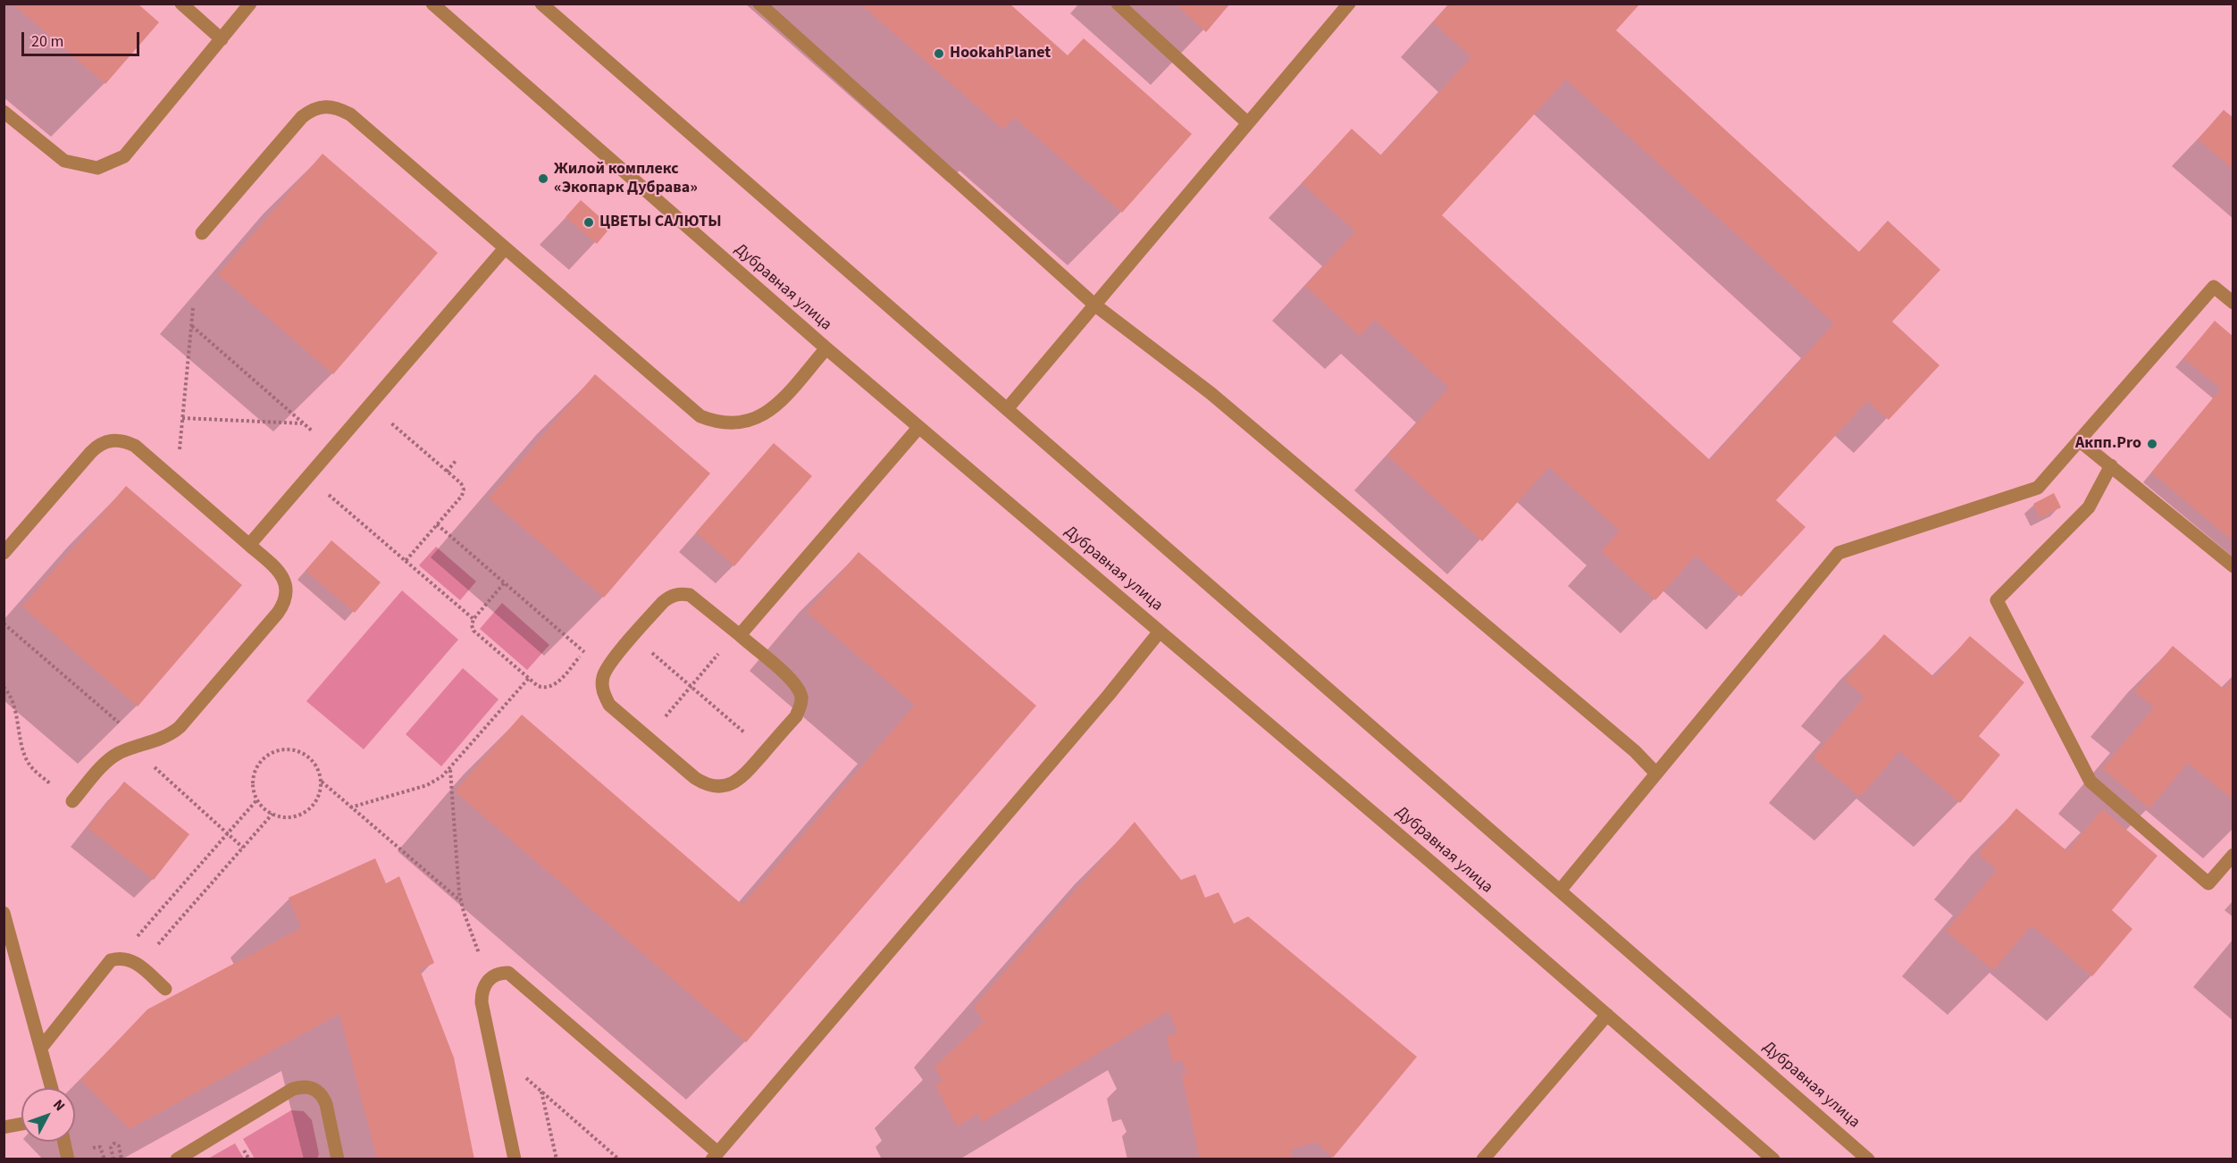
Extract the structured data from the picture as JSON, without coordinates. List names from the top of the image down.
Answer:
{
  "streets": {
    "street": ["Дубравная улица"]
  },
  "places": [
    "HookahPlanet",
    "Жилой комплекс «Экопарк Дубрава»",
    "ЦВЕТЫ САЛЮТЫ",
    "Акпп.Pro"
  ],
  "scale_bar": "20 m",
  "north": "top right"
}
